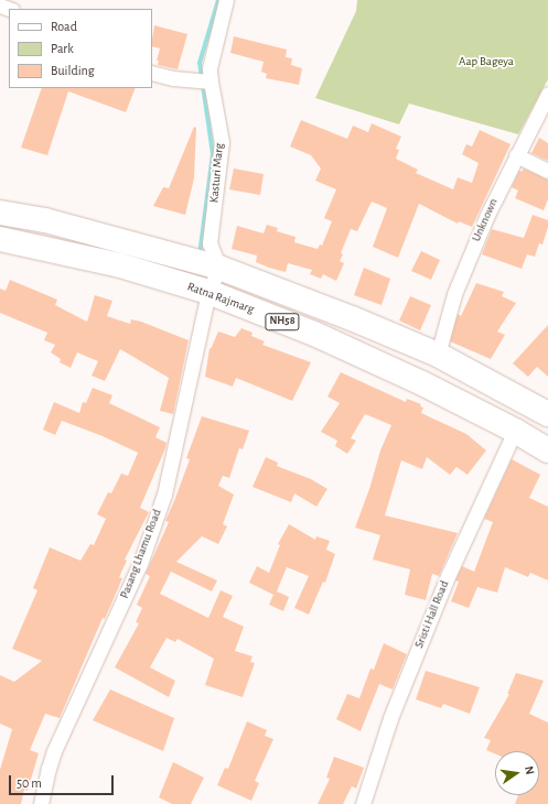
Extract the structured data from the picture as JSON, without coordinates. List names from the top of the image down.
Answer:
{
  "streets": {
    "highway": ["Ratna Rajmarg", "NH58"],
    "street": [
      "Kasturi Marg",
      "Unknown",
      "Pasang Lhamu Road",
      "Sristi Hall Road"
    ]
  },
  "crossings": [
    ["Kasturi Marg", "NH58"],
    ["Unknown", "NH58"],
    ["Ratna Rajmarg", "Pasang Lhamu Road"],
    ["Ratna Rajmarg", "Sristi Hall Road"]
  ],
  "parks": ["Aap Bageya"],
  "legend": ["Road", "Park", "Building"],
  "scale_bar": "50 m",
  "north": "right"
}
